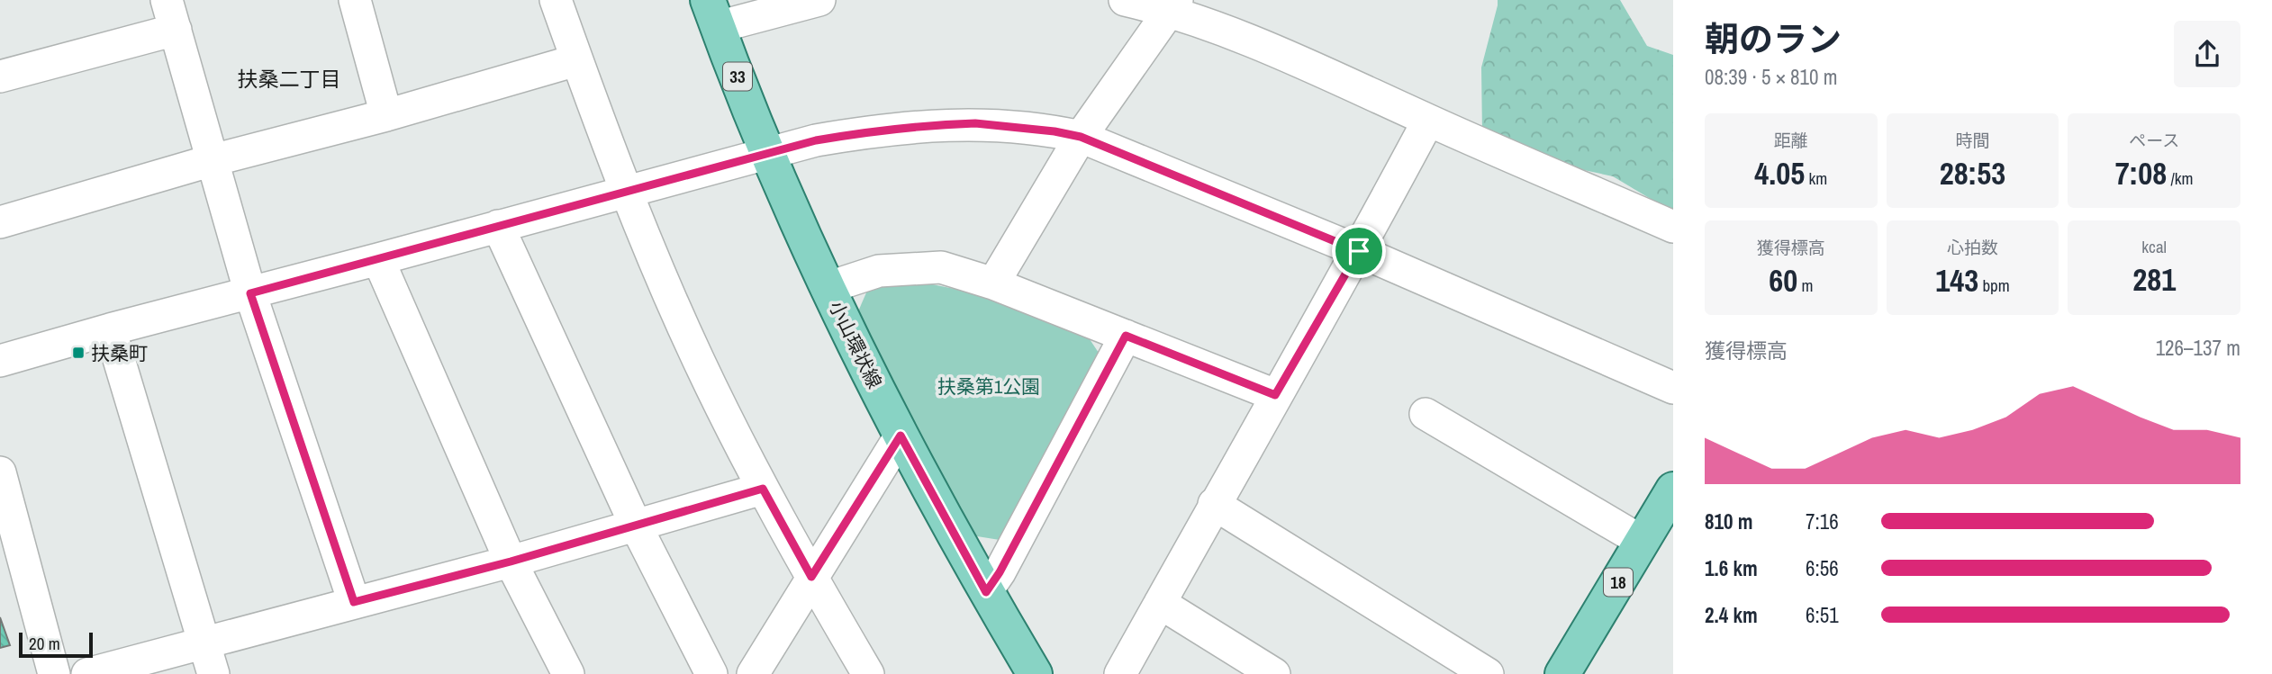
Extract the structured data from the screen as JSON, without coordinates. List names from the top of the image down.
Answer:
{
  "streets": {
    "main road": ["33", "小山環状線", "18"]
  },
  "districts": ["扶桑二丁目"],
  "parks": ["扶桑第1公園"],
  "places": {
    "transit": ["扶桑町"]
  },
  "scale_bar": "20 m",
  "page": {
    "heading": ["朝のラン", "08:39 · 5 × 810 m"],
    "stats": [
      ["距離", "4.05 km"],
      ["時間", "28:53"],
      ["ペース", "7:08 /km"],
      ["獲得標高", "60 m"],
      ["心拍数", "143 bpm"],
      ["kcal", "281"]
    ],
    "chart": ["獲得標高", "126–137 m"],
    "list": [
      {
        "name": "810 m",
        "note": "7:16"
      },
      {
        "name": "1.6 km",
        "note": "6:56"
      },
      {
        "name": "2.4 km",
        "note": "6:51"
      }
    ],
    "scale": "20 m"
  }
}
